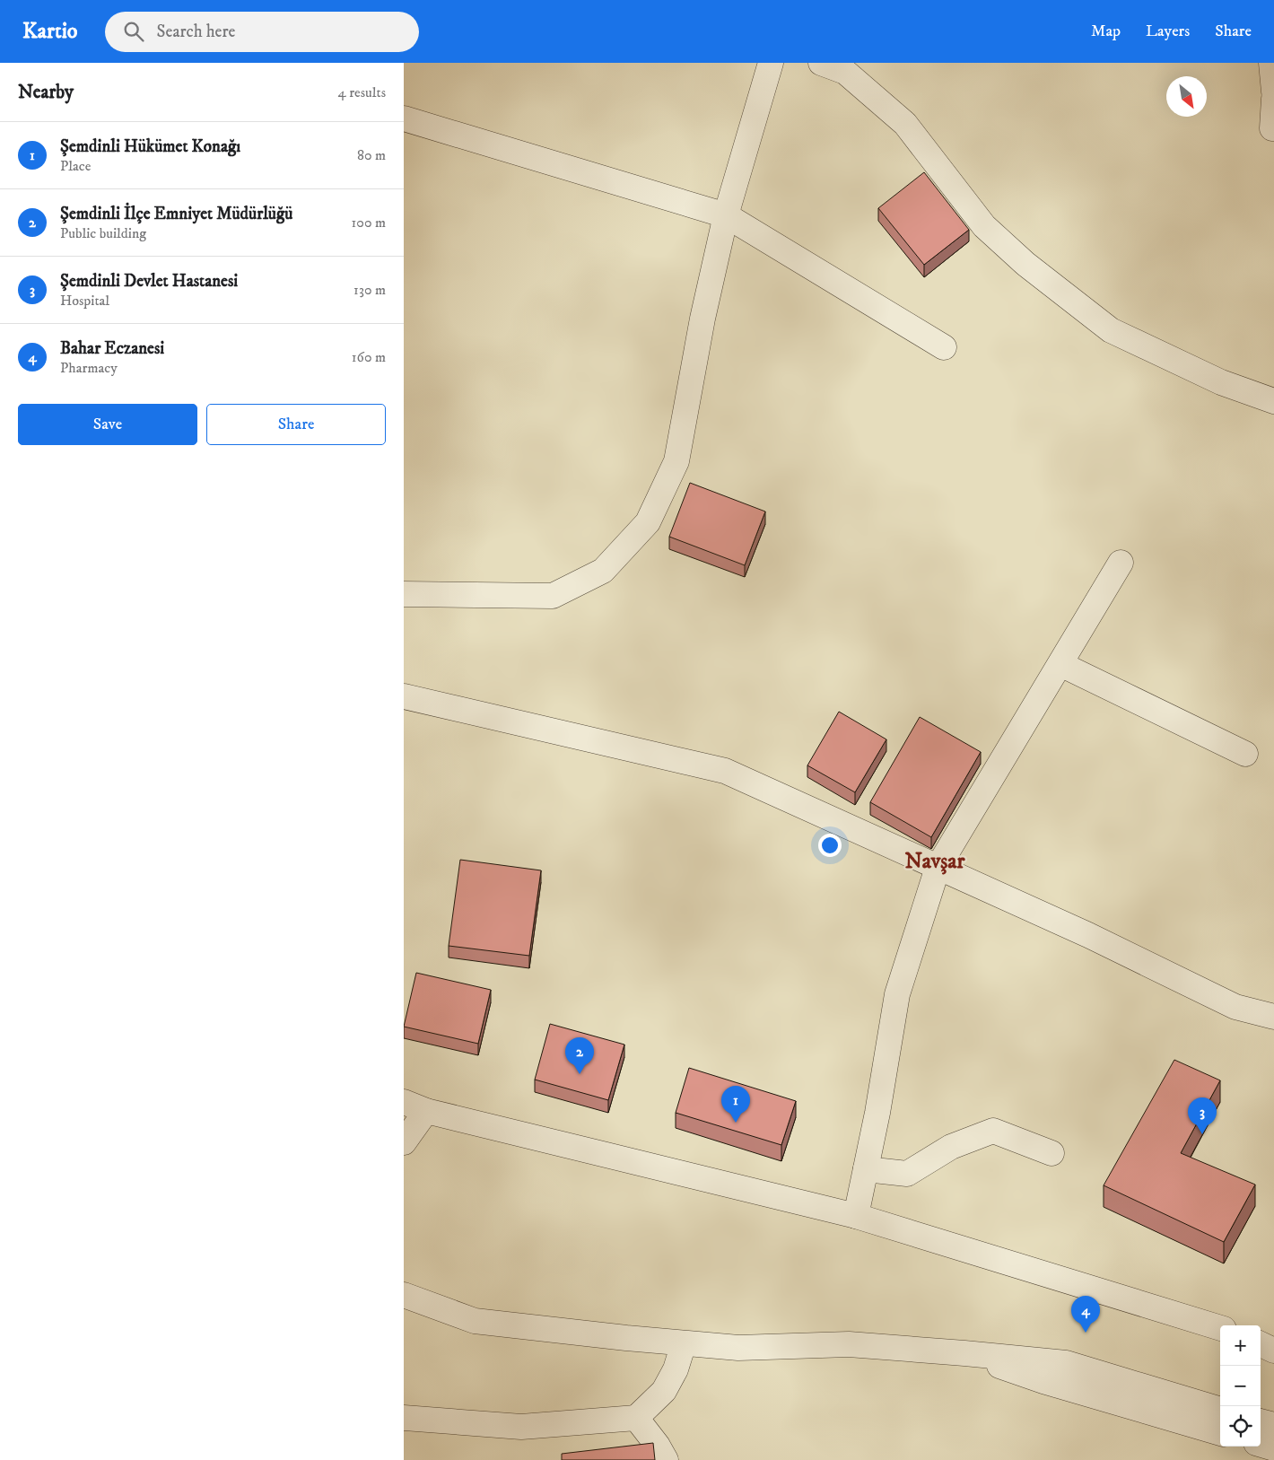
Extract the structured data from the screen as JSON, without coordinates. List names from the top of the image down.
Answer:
{
  "districts": ["Navşar"],
  "north": "bottom right",
  "page": {
    "header": "Kartio",
    "search": "Search here",
    "nav": ["Map", "Layers", "Share"],
    "heading": ["Nearby", "4 results"],
    "list": [
      {
        "mark": "1",
        "name": "Şemdinli Hükümet Konağı",
        "note": "Place",
        "value": "80 m"
      },
      {
        "mark": "2",
        "name": "Şemdinli İlçe Emniyet Müdürlüğü",
        "note": "Public building",
        "value": "100 m"
      },
      {
        "mark": "3",
        "name": "Şemdinli Devlet Hastanesi",
        "note": "Hospital",
        "value": "130 m"
      },
      {
        "mark": "4",
        "name": "Bahar Eczanesi",
        "note": "Pharmacy",
        "value": "160 m"
      }
    ],
    "buttons": ["Save", "Share"],
    "pins": [
      "2",
      "1",
      "3",
      "4"
    ],
    "map_buttons": ["+", "−"]
  }
}
